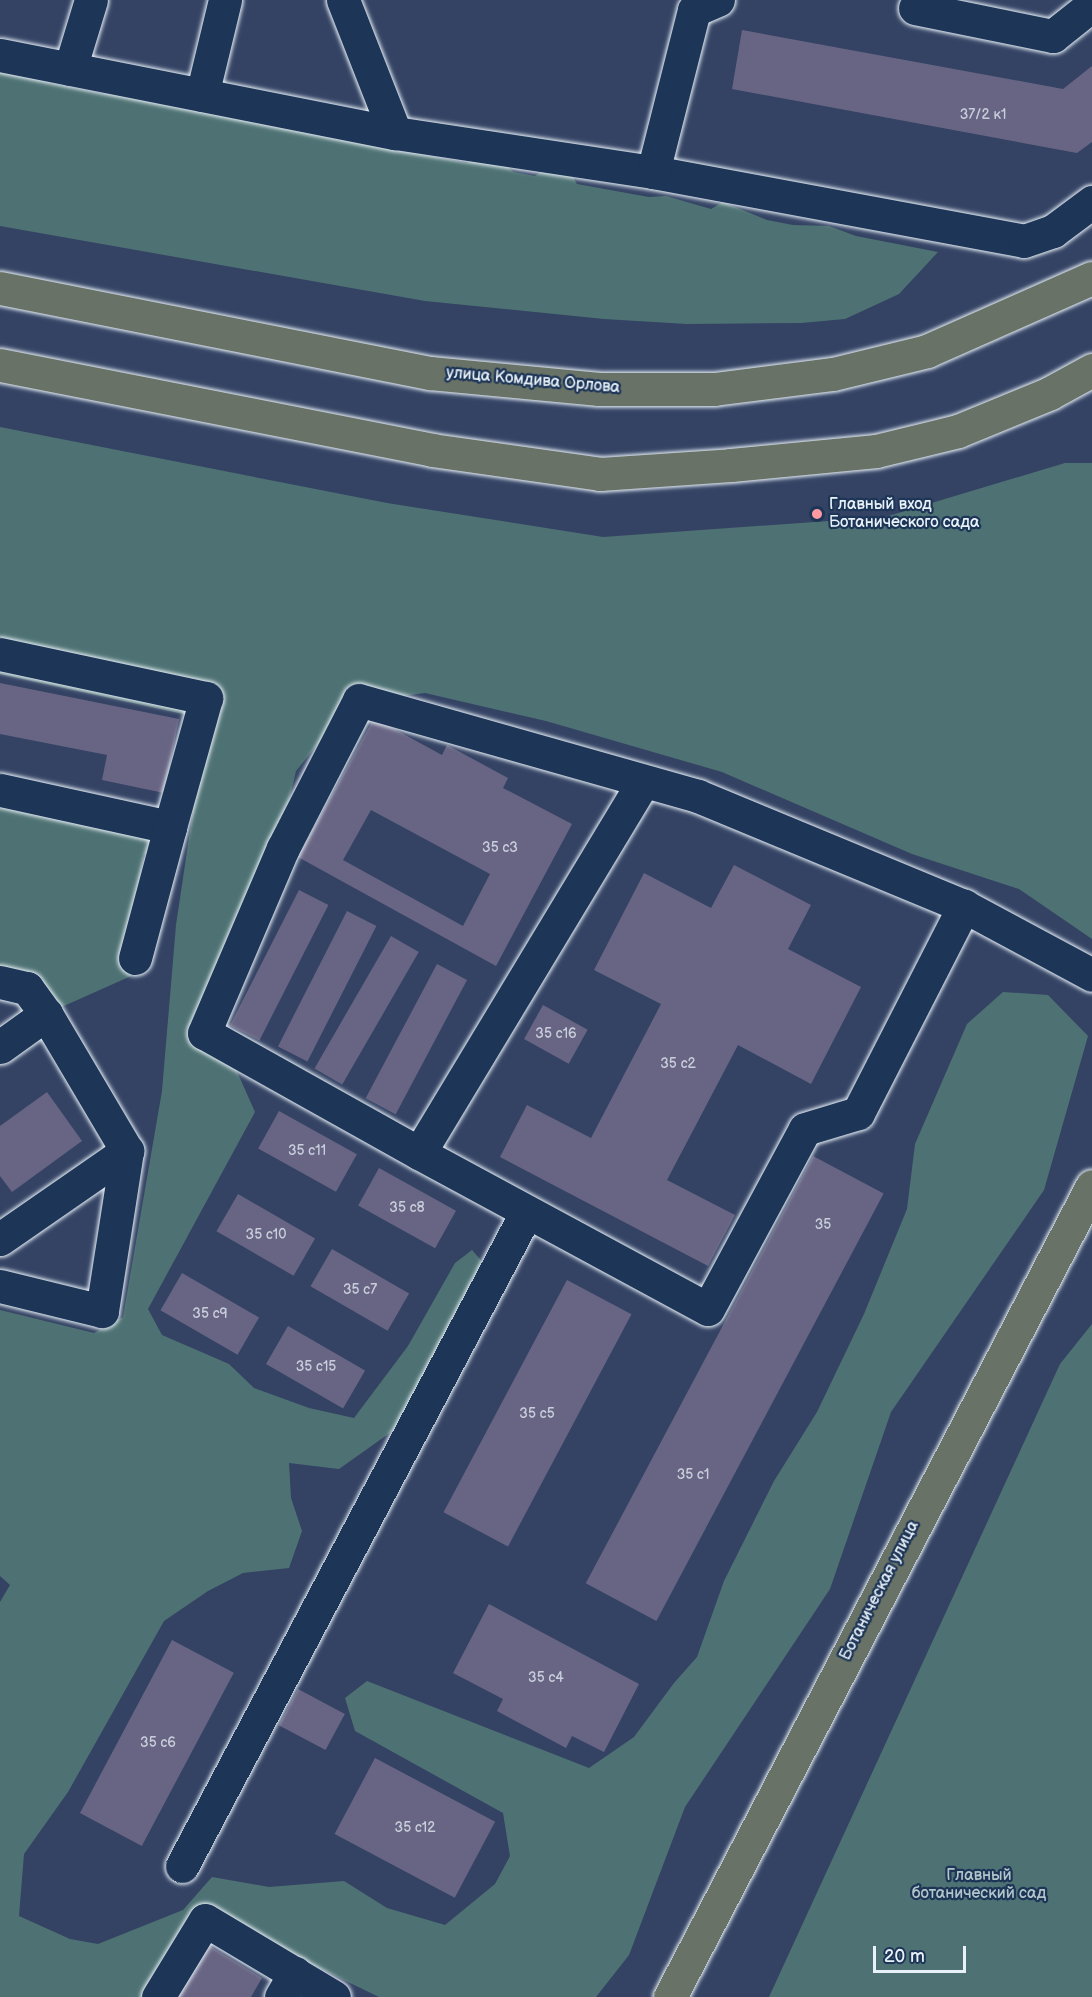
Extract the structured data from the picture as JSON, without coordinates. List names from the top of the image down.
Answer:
{
  "streets": {
    "main road": ["улица Комдива Орлова", "Ботаническая улица"]
  },
  "parks": ["Главный ботанический сад"],
  "places": ["Главный вход Ботанического сада"],
  "house_numbers": [
    "37/2 к1",
    "35 с3",
    "35 с16",
    "35 с2",
    "35 с11",
    "35 с8",
    "35",
    "35 с10",
    "35 с7",
    "35 с9",
    "35 с15",
    "35 с5",
    "35 с1",
    "35 с4",
    "35 с6",
    "35 с12"
  ],
  "scale_bar": "20 m"
}
